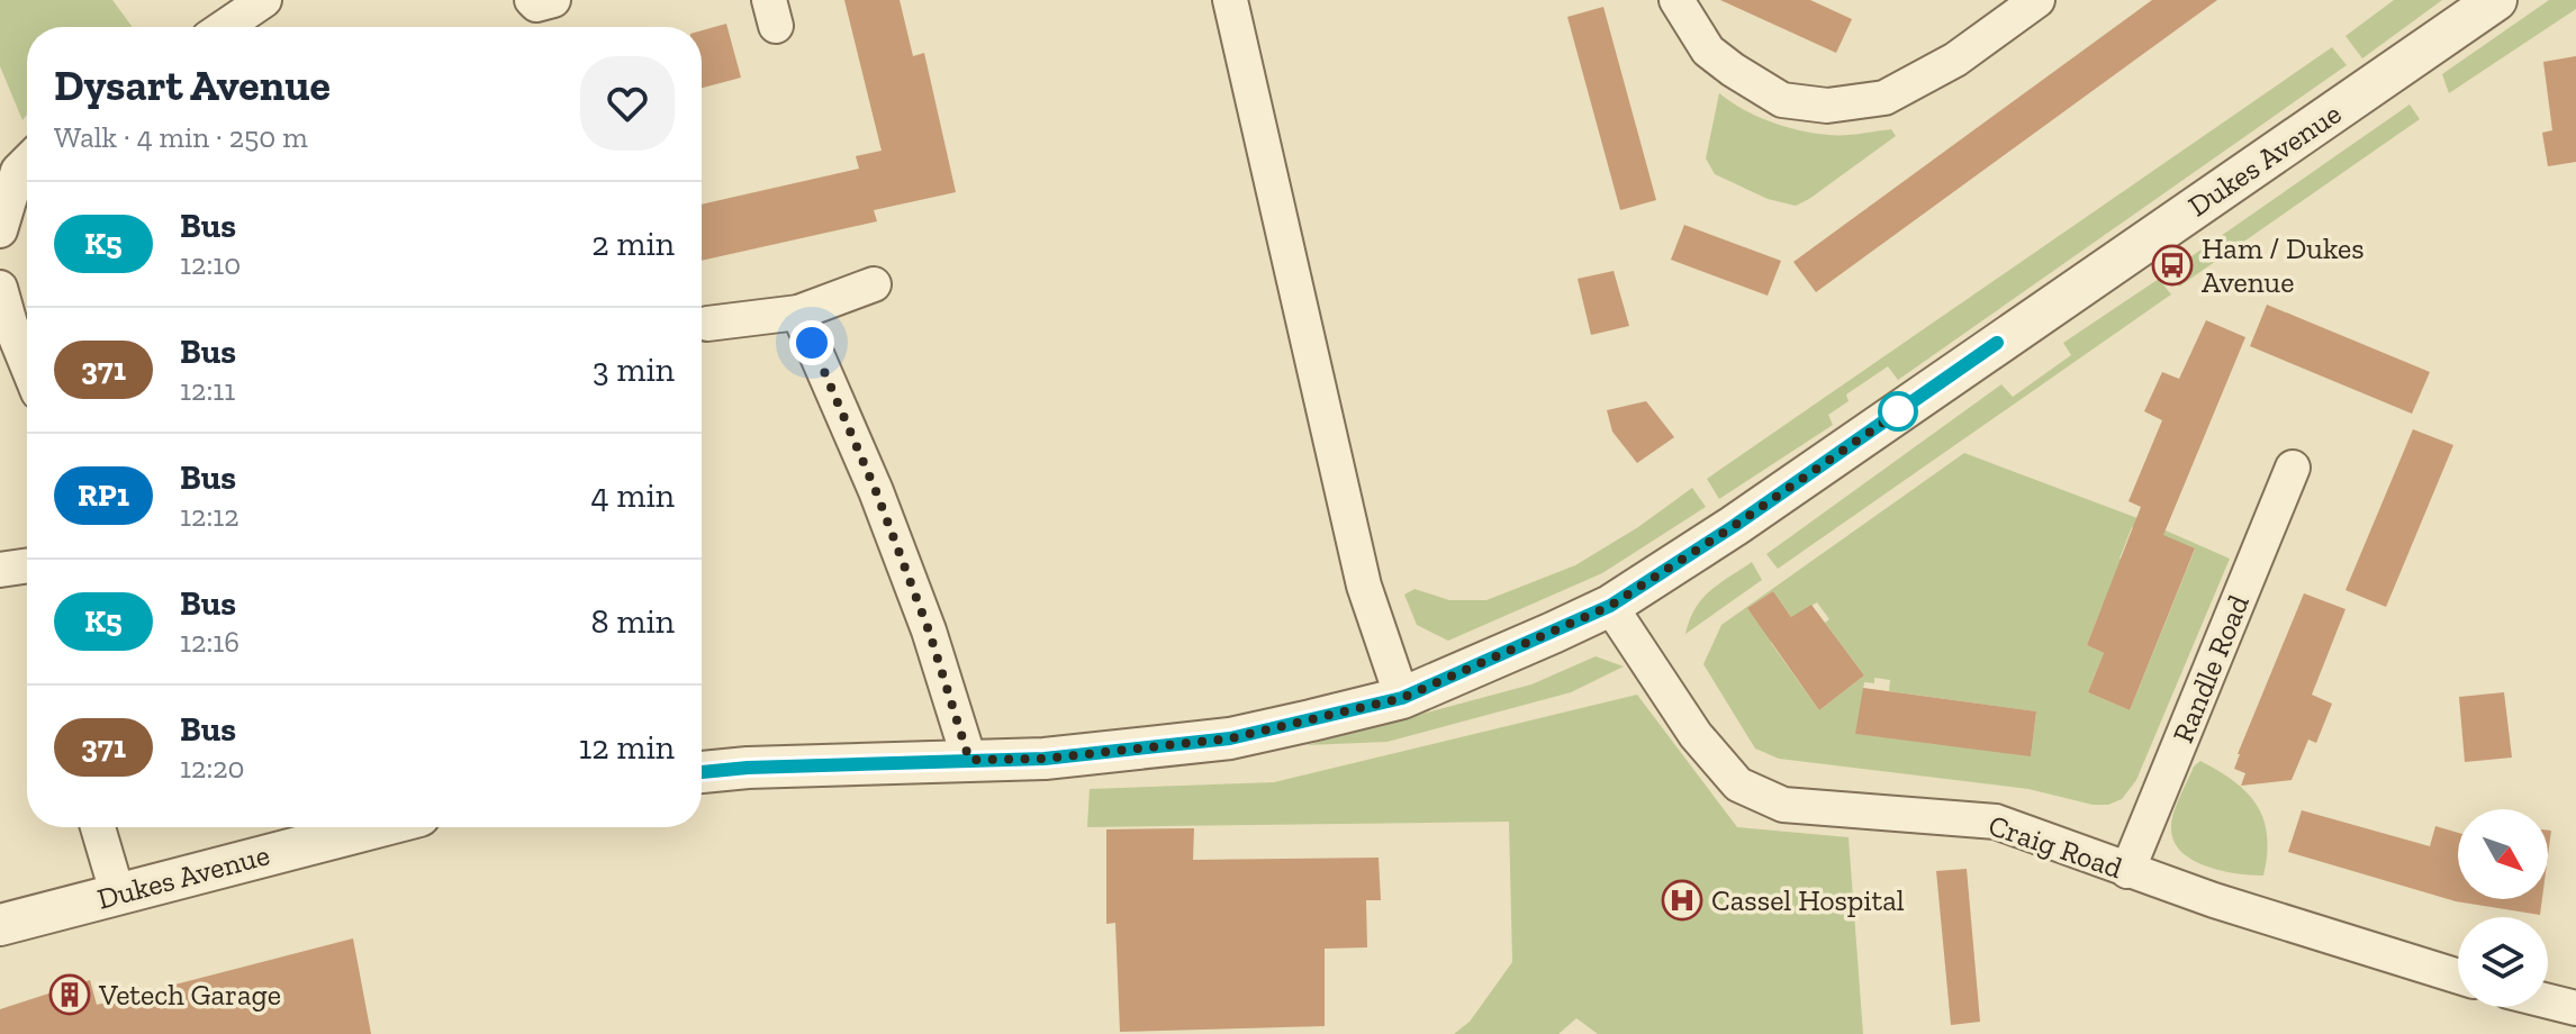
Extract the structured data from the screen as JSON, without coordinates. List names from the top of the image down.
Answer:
{
  "streets": {
    "street": ["Dukes Avenue", "Randle Road", "Craig Road"]
  },
  "crossings": [
    ["Dukes Avenue", "Craig Road"],
    ["Randle Road", "Craig Road"]
  ],
  "places": {
    "bus stop": ["Ham / Dukes Avenue"],
    "hospital": ["Cassel Hospital"],
    "building": ["Vetech Garage"]
  },
  "lines": ["bus line K5"],
  "north": "bottom right",
  "page": {
    "heading": ["Dysart Avenue", "Walk · 4 min · 250 m"],
    "list": [
      {
        "mark": "K5",
        "name": "Bus",
        "note": "12:10",
        "value": "2 min"
      },
      {
        "mark": "371",
        "name": "Bus",
        "note": "12:11",
        "value": "3 min"
      },
      {
        "mark": "RP1",
        "name": "Bus",
        "note": "12:12",
        "value": "4 min"
      },
      {
        "mark": "K5",
        "name": "Bus",
        "note": "12:16",
        "value": "8 min"
      },
      {
        "mark": "371",
        "name": "Bus",
        "note": "12:20",
        "value": "12 min"
      }
    ]
  }
}
